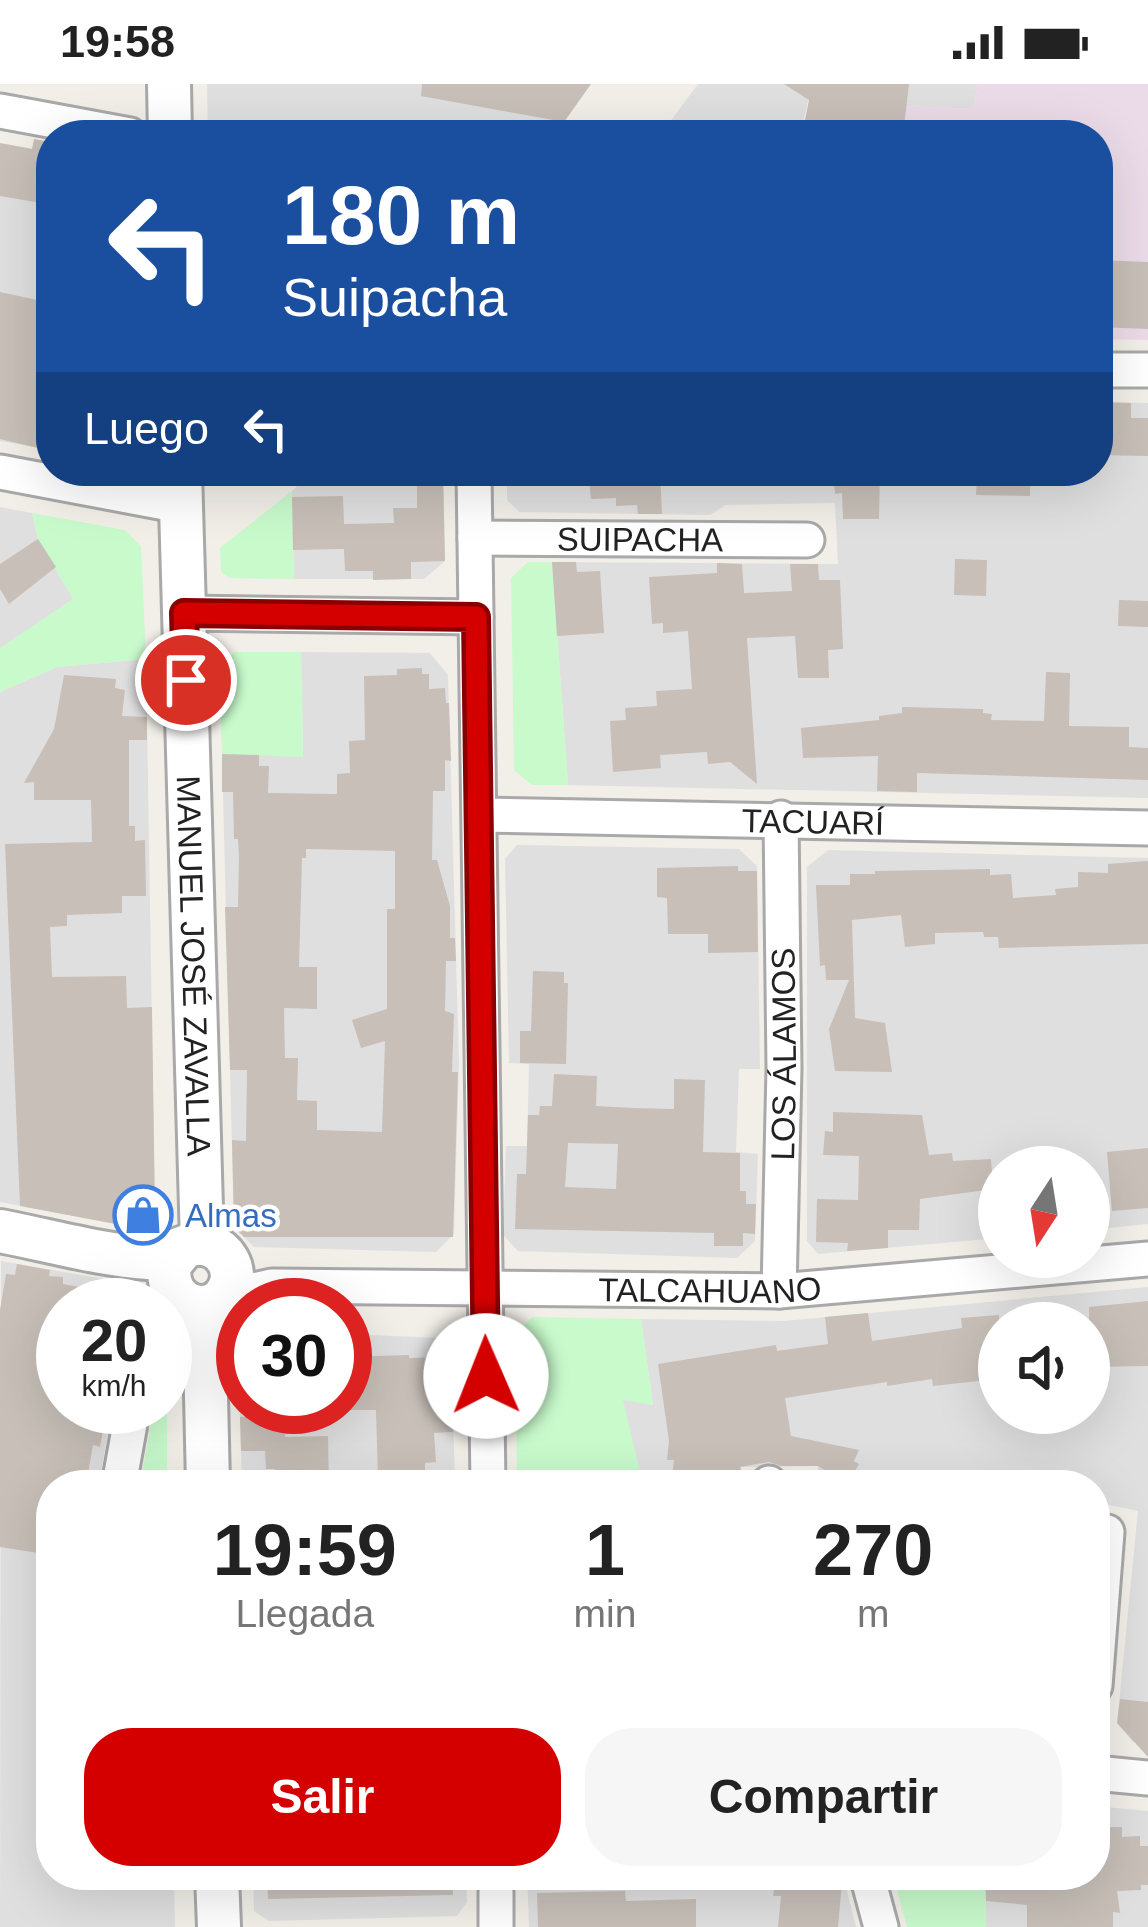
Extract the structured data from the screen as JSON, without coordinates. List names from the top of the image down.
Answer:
{
  "streets": {
    "street": [
      "SUIPACHA",
      "TACUARÍ",
      "MANUEL JOSÉ ZAVALLA",
      "LOS ÁLAMOS",
      "TALCAHUANO"
    ]
  },
  "crossings": [
    ["TACUARÍ", "LOS ÁLAMOS"],
    ["MANUEL JOSÉ ZAVALLA", "TALCAHUANO"],
    ["LOS ÁLAMOS", "TALCAHUANO"]
  ],
  "places": {
    "shop": ["Almas"]
  },
  "north": "bottom",
  "page": {
    "status": "19:58",
    "turn": ["180 m", "Suipacha"],
    "then": "Luego",
    "speed": "20 km/h",
    "limit": "30",
    "eta": [
      "19:59",
      "Llegada",
      "1",
      "min",
      "270",
      "m"
    ],
    "buttons": ["Salir", "Compartir"]
  }
}
